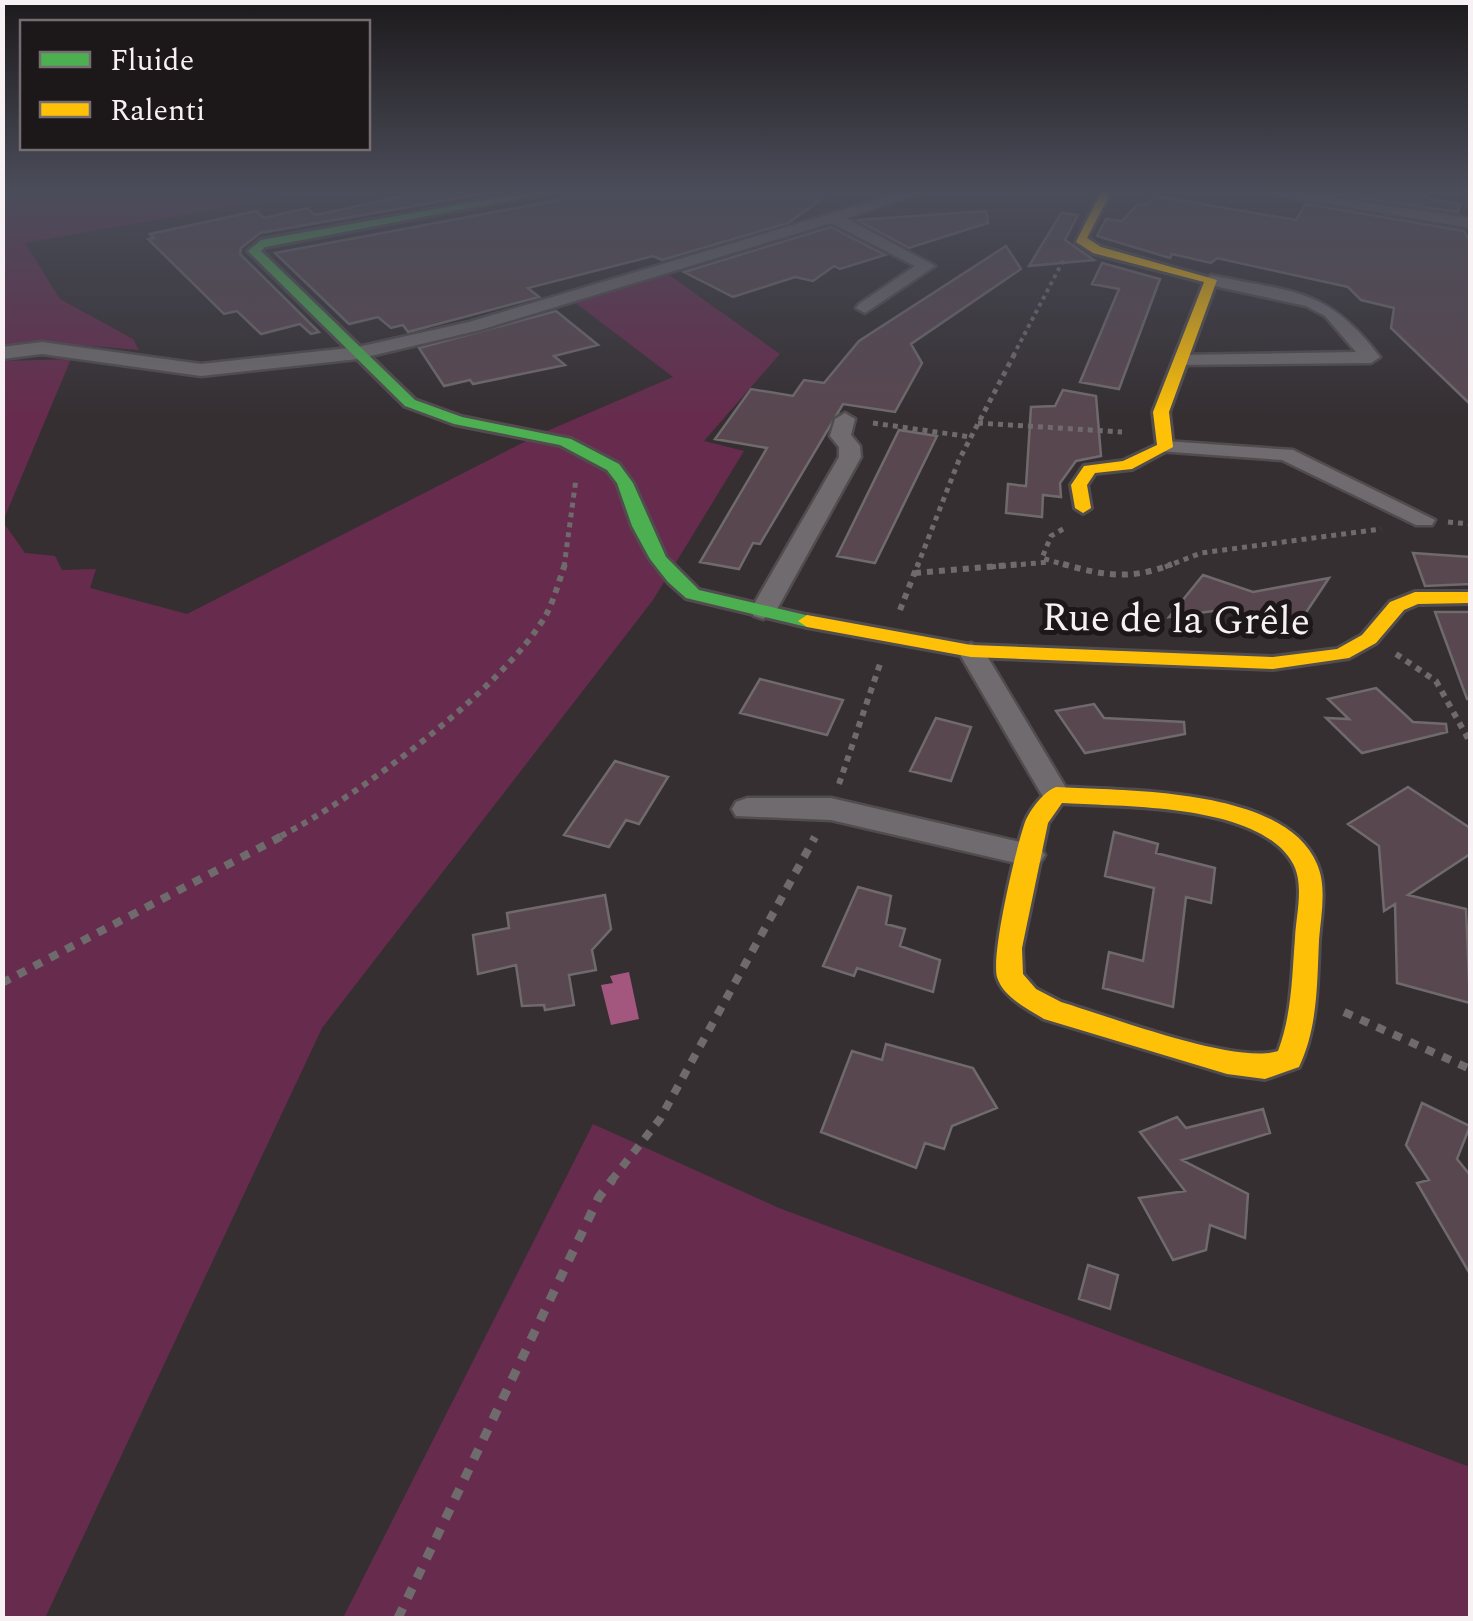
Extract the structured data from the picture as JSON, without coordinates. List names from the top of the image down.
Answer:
{
  "streets": {
    "street": ["Rue de la Grêle"]
  },
  "legend": ["Fluide", "Ralenti"]
}
